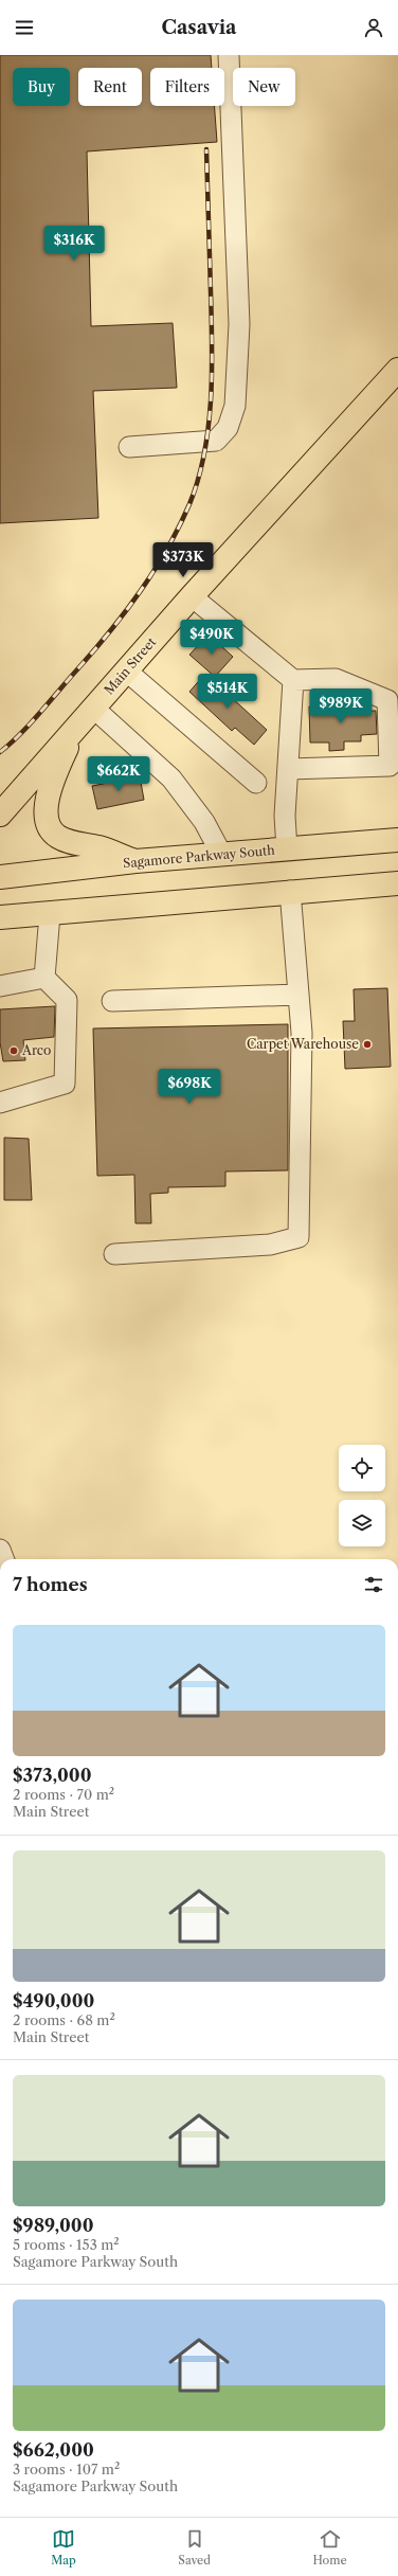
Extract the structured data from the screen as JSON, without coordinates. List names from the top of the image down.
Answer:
{
  "streets": {
    "main road": ["Main Street", "Sagamore Parkway South"]
  },
  "places": ["Carpet Warehouse", "Arco"],
  "page": {
    "header": "Casavia",
    "chip": [
      "Buy",
      "Rent",
      "Filters",
      "New"
    ],
    "price": [
      "$316K",
      "$373K",
      "$490K",
      "$514K",
      "$989K",
      "$662K",
      "$698K"
    ],
    "heading": "7 homes",
    "list": [
      {
        "name": "$373,000",
        "note": "2 rooms · 70 m² · Main Street"
      },
      {
        "name": "$490,000",
        "note": "2 rooms · 68 m² · Main Street"
      },
      {
        "name": "$989,000",
        "note": "5 rooms · 153 m² · Sagamore Parkway South"
      },
      {
        "name": "$662,000",
        "note": "3 rooms · 107 m² · Sagamore Parkway South"
      }
    ],
    "tabs": ["Map", "Saved", "Home"]
  }
}
